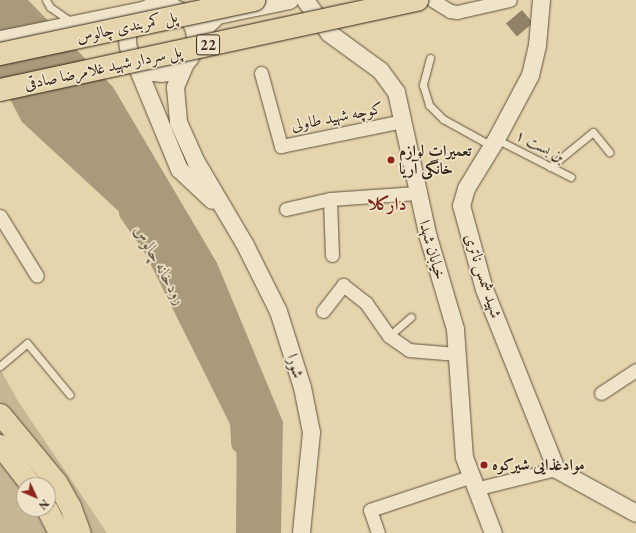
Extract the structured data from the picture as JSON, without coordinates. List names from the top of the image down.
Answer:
{
  "streets": {
    "highway": ["پل کمربندی چالوس", "22", "پل سردار شهید غلامرضا صادقی"],
    "street": [
      "کوچه شهید طاولی",
      "خیابان شهدا",
      "شهید شمس ناتری",
      "شورا"
    ],
    "lane": ["بن بست ۱"]
  },
  "crossings": [
    ["کوچه شهید طاولی", "خیابان شهدا"],
    ["بن بست ۱", "شهید شمس ناتری"]
  ],
  "districts": ["دارکلا"],
  "water": ["رودخانه چالوس"],
  "places": ["تعمیرات لوازم خانگی آریا", "موادغذایی شیرکوه"],
  "north": "bottom right"
}
